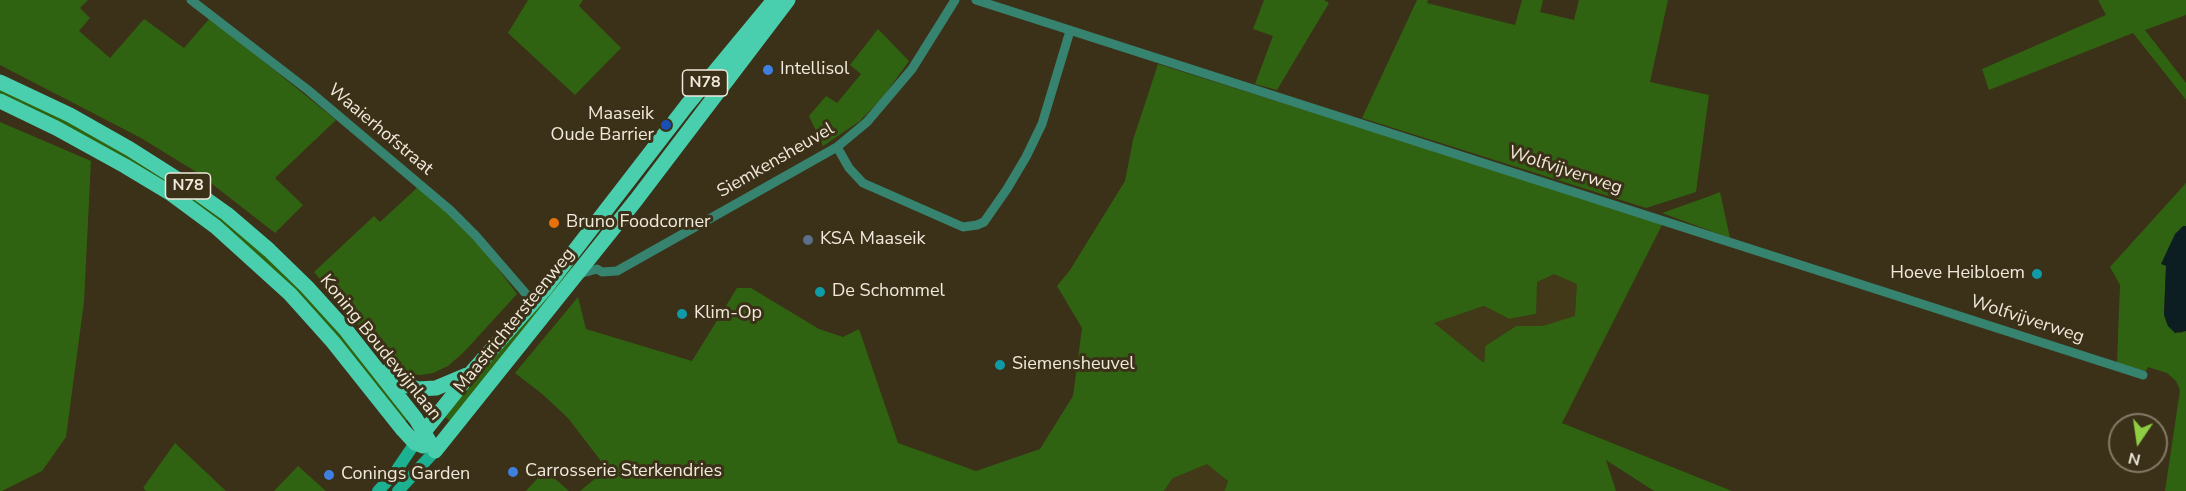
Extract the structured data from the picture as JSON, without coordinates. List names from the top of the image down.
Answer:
{
  "streets": {
    "main road": ["N78", "Maastrichtersteenweg", "Koning Boudewijnlaan"],
    "street": ["Waaierhofstraat", "Siemkensheuvel", "Wolfvijverweg"]
  },
  "crossings": [
    ["Waaierhofstraat", "Maastrichtersteenweg"],
    ["Siemkensheuvel", "Maastrichtersteenweg"],
    ["Maastrichtersteenweg", "Koning Boudewijnlaan"]
  ],
  "places": [
    "Intellisol",
    "Maaseik Oude Barrier",
    "Bruno Foodcorner",
    "KSA Maaseik",
    "Hoeve Heibloem",
    "De Schommel",
    "Klim-Op",
    "Siemensheuvel",
    "Carrosserie Sterkendries",
    "Conings Garden"
  ],
  "north": "bottom"
}
